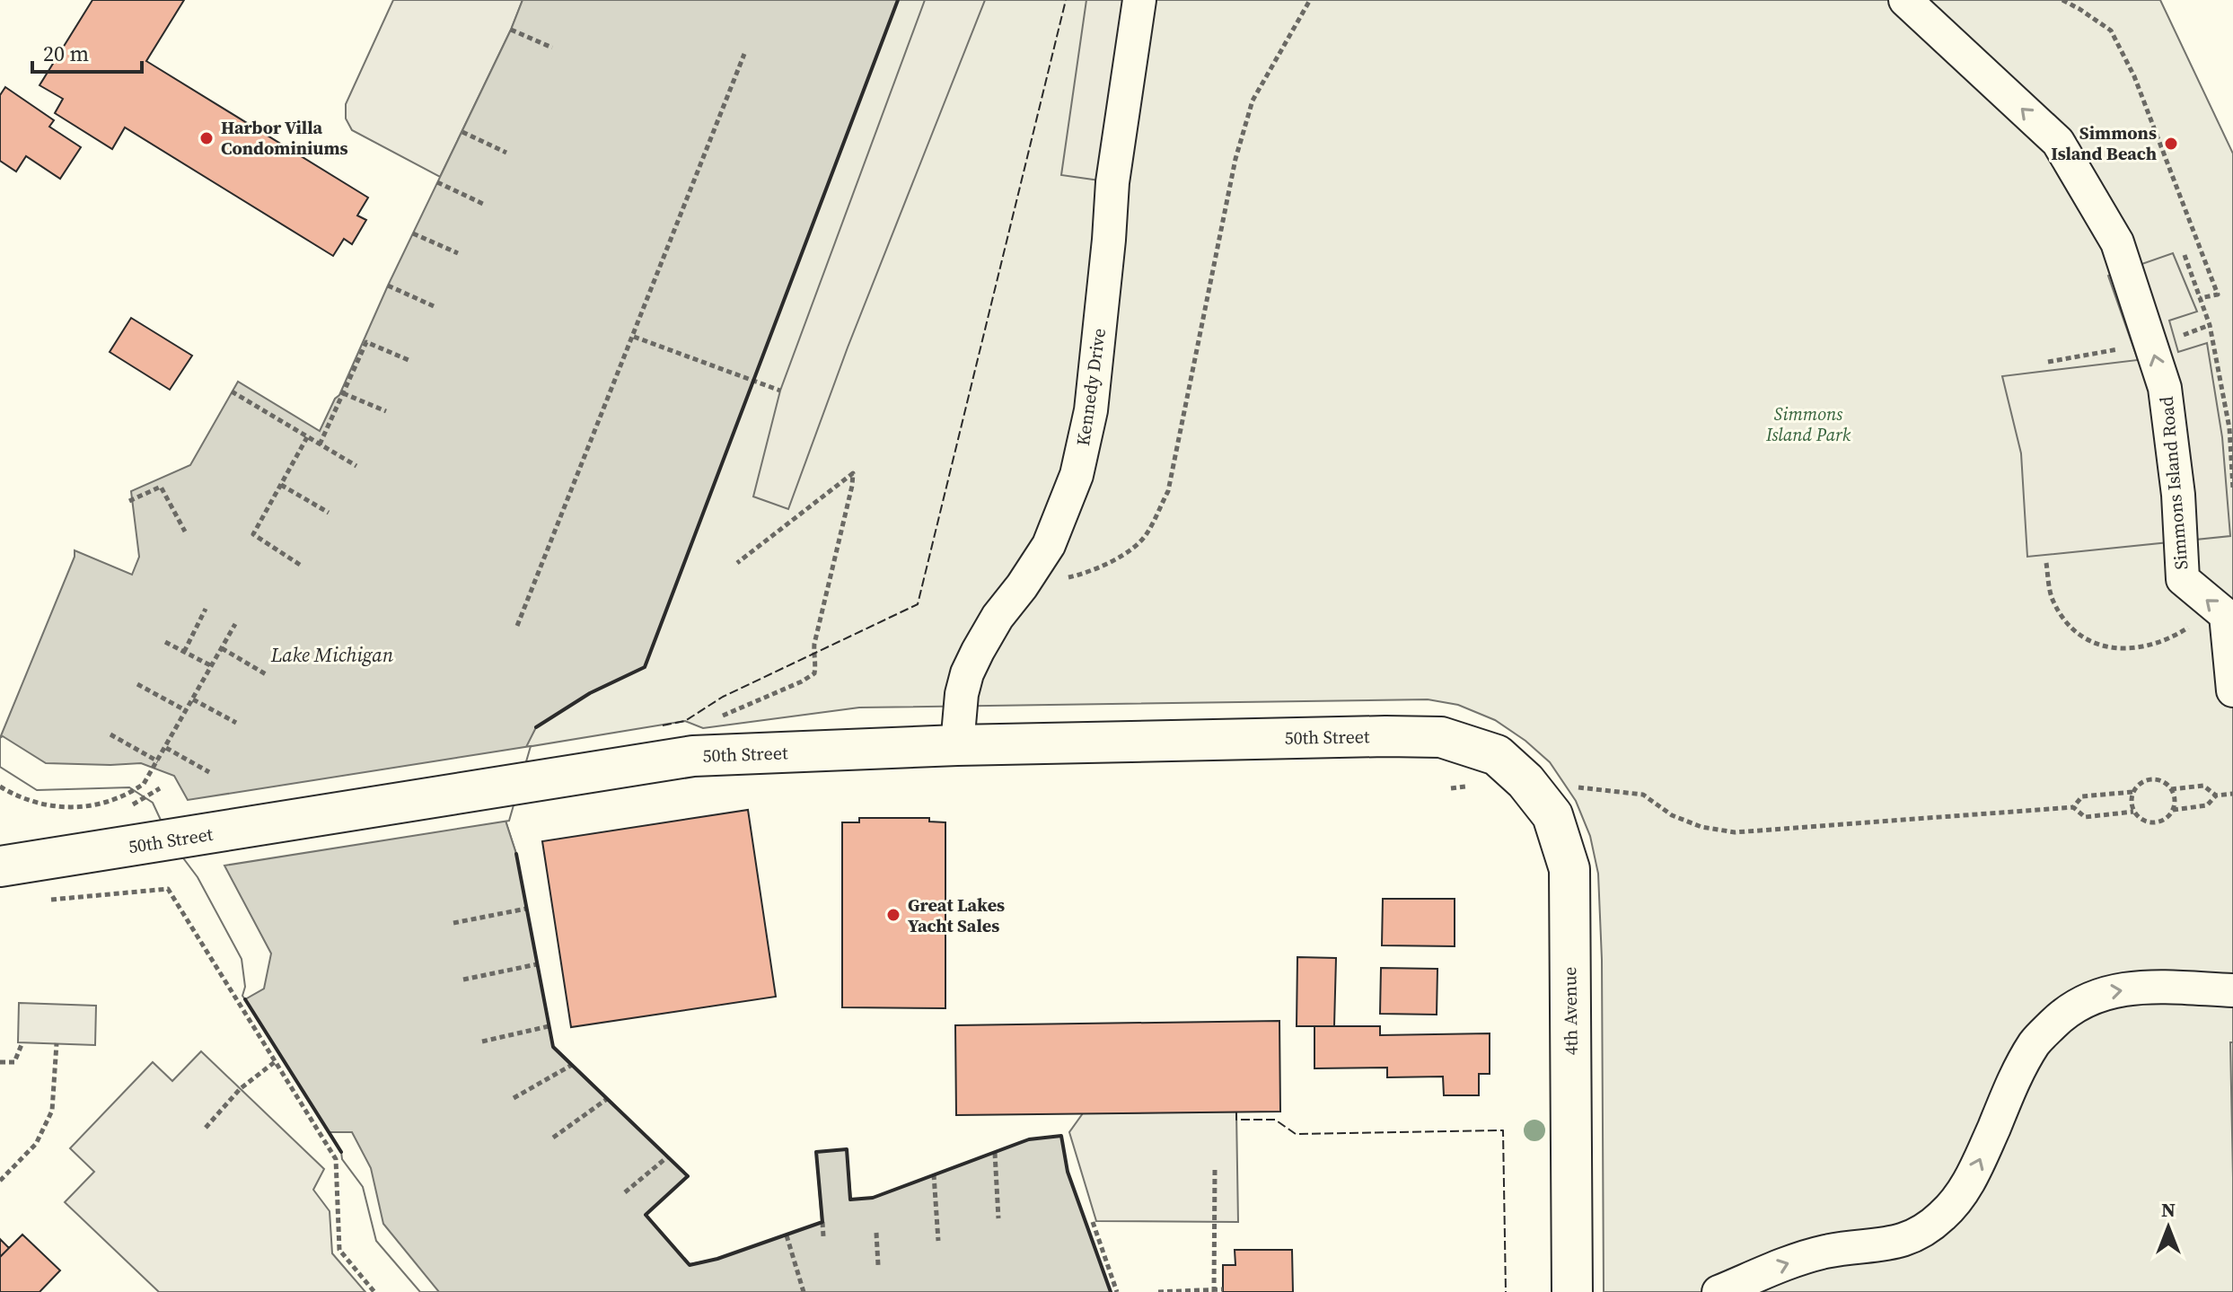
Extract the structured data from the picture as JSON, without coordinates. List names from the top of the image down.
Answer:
{
  "streets": {
    "street": [
      "Kennedy Drive",
      "Simmons Island Road",
      "50th Street",
      "4th Avenue"
    ]
  },
  "crossings": [
    ["Kennedy Drive", "50th Street"],
    ["50th Street", "4th Avenue"]
  ],
  "one_way": ["Simmons Island Road"],
  "water": ["Lake Michigan"],
  "parks": ["Simmons Island Park"],
  "places": ["Harbor Villa Condominiums", "Simmons Island Beach", "Great Lakes Yacht Sales"],
  "scale_bar": "20 m",
  "north": "top"
}
